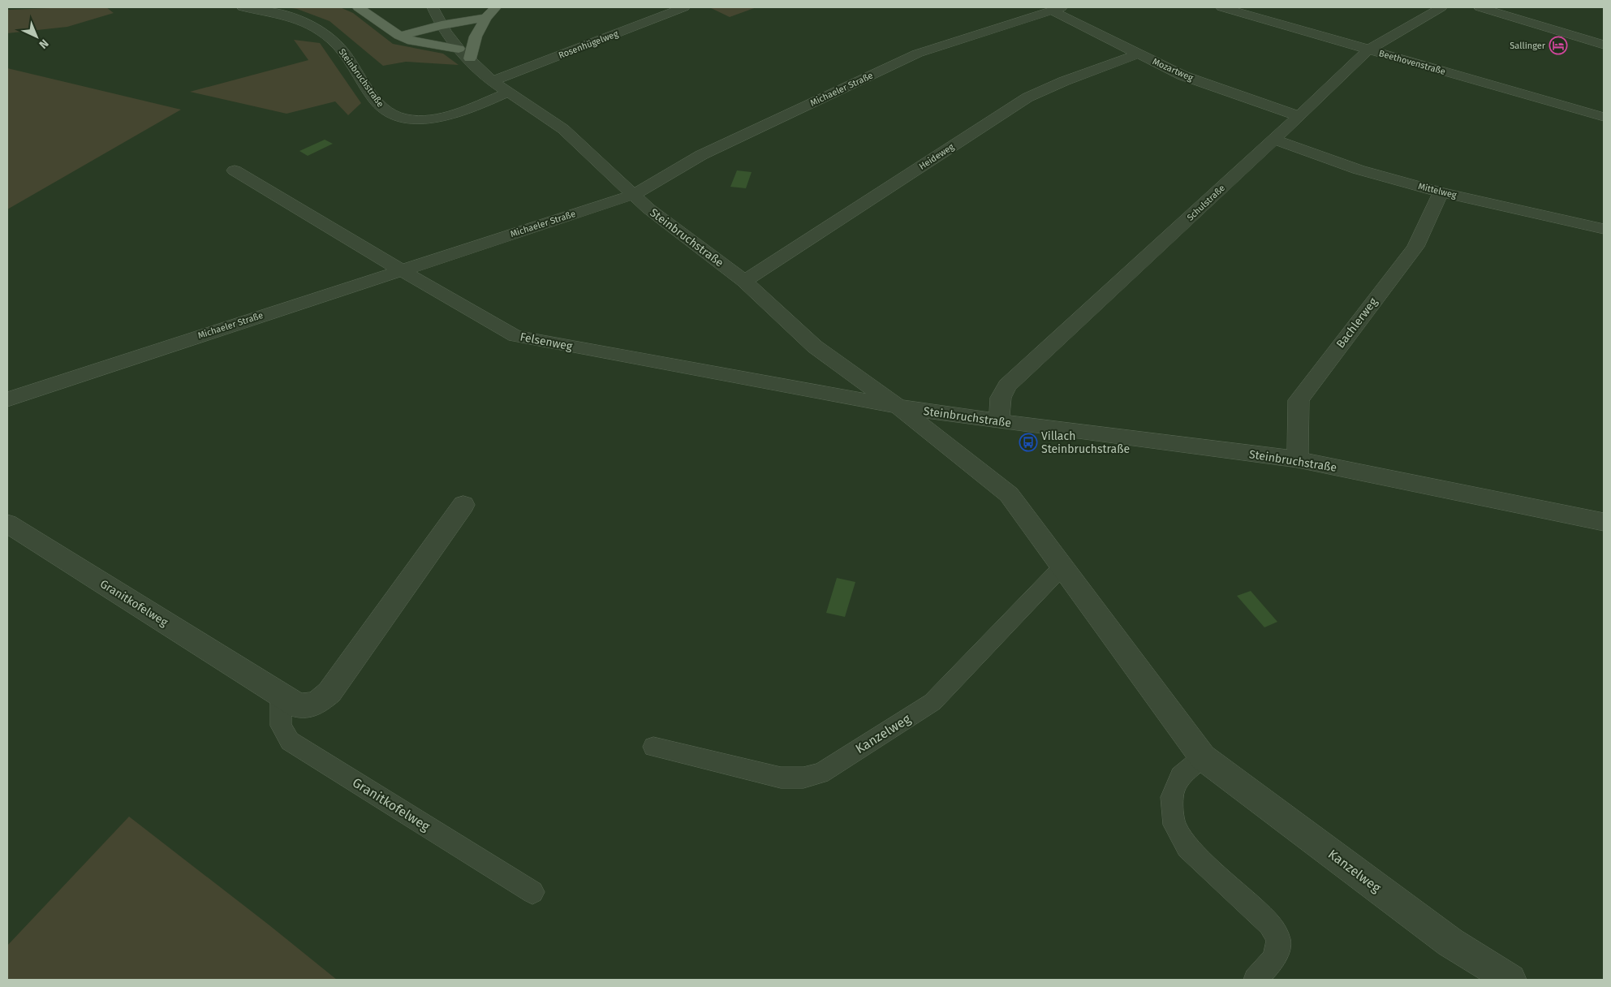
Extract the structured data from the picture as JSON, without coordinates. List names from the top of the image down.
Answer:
{
  "streets": {
    "street": [
      "Rosenhügelweg",
      "Beethovenstraße",
      "Mozartweg",
      "Steinbruchstraße",
      "Michaeler Straße",
      "Heideweg",
      "Mittelweg",
      "Schulstraße",
      "Bachlerweg",
      "Felsenweg",
      "Granitkofelweg",
      "Kanzelweg"
    ]
  },
  "crossings": [
    ["Rosenhügelweg", "Steinbruchstraße"],
    ["Beethovenstraße", "Schulstraße"],
    ["Mozartweg", "Michaeler Straße"],
    ["Mozartweg", "Heideweg"],
    ["Mozartweg", "Schulstraße"],
    ["Steinbruchstraße", "Michaeler Straße"],
    ["Steinbruchstraße", "Heideweg"],
    ["Steinbruchstraße", "Schulstraße"],
    ["Steinbruchstraße", "Bachlerweg"],
    ["Steinbruchstraße", "Felsenweg"],
    ["Steinbruchstraße", "Kanzelweg"],
    ["Michaeler Straße", "Felsenweg"],
    ["Mittelweg", "Schulstraße"],
    ["Mittelweg", "Bachlerweg"],
    ["Felsenweg", "Kanzelweg"]
  ],
  "places": {
    "hotel": ["Sallinger"],
    "bus stop": ["Villach Steinbruchstraße"]
  },
  "north": "bottom right"
}
